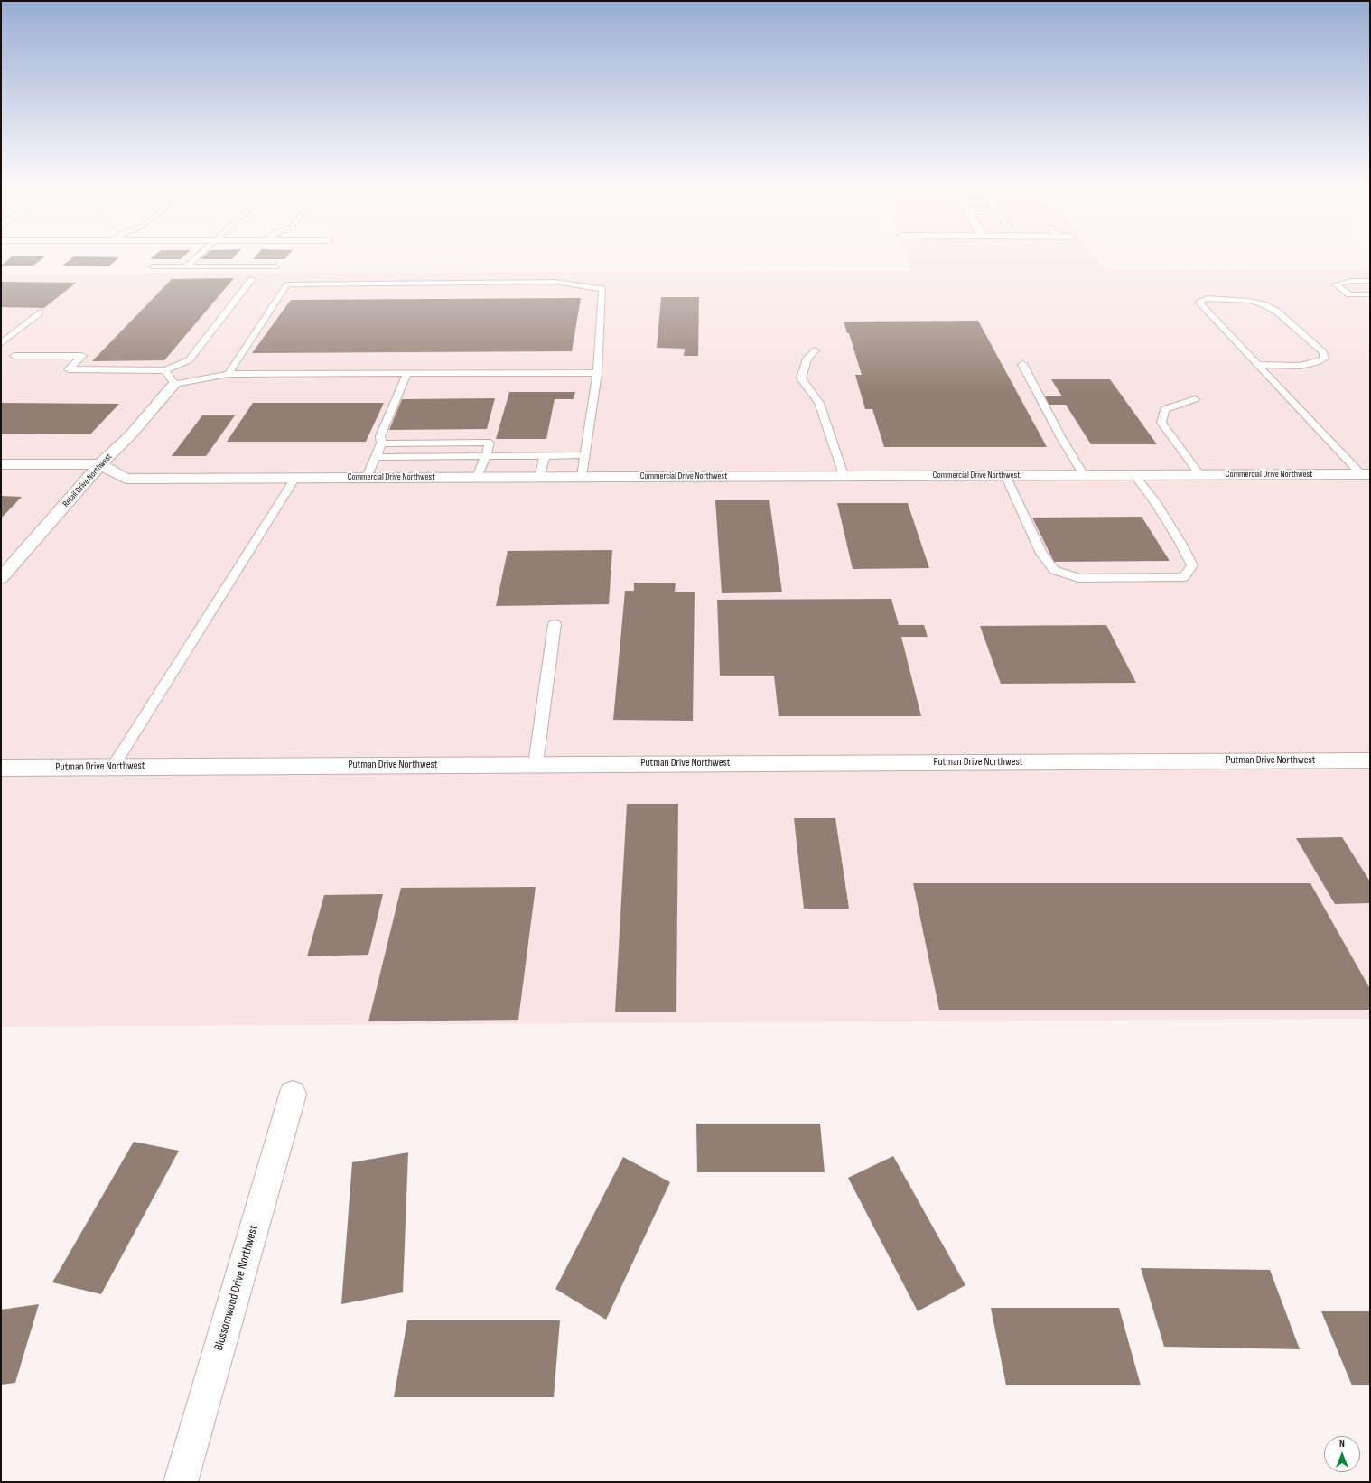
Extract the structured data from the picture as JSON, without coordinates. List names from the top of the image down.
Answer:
{
  "streets": {
    "street": [
      "Commercial Drive Northwest",
      "Retail Drive Northwest",
      "Putman Drive Northwest",
      "Blossomwood Drive Northwest"
    ]
  },
  "crossings": [
    ["Commercial Drive Northwest", "Retail Drive Northwest"]
  ],
  "north": "top"
}
